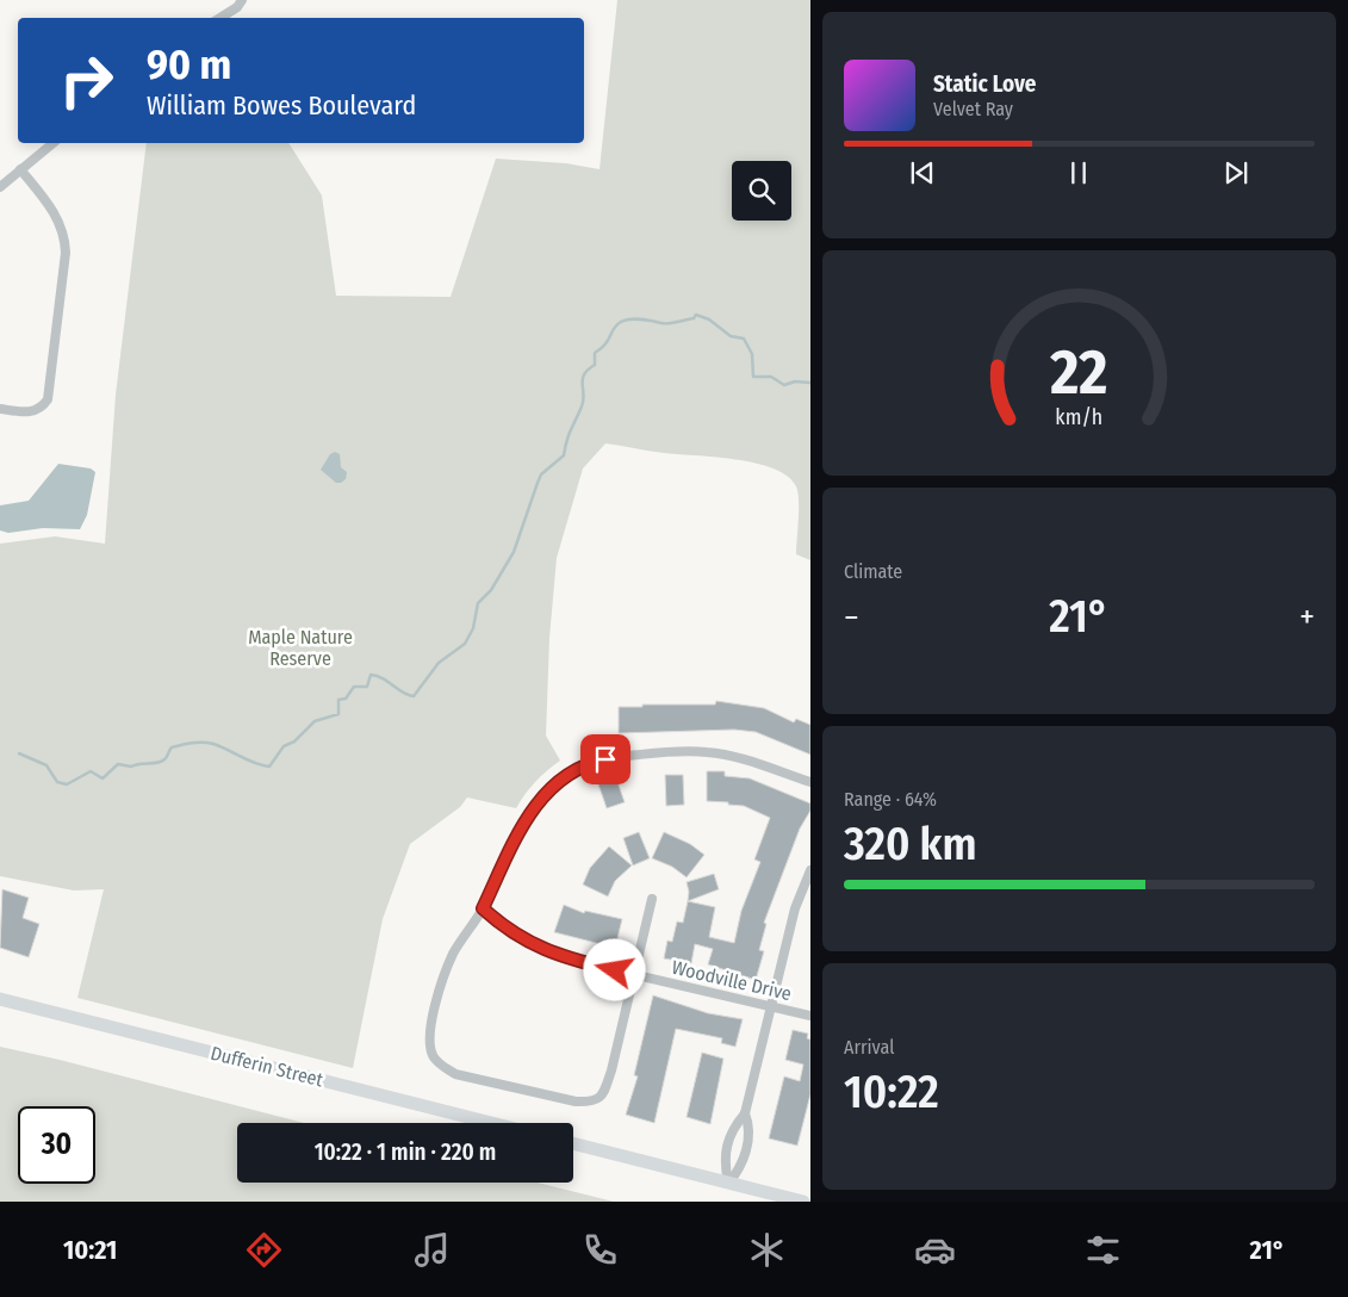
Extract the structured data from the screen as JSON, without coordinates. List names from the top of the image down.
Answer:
{
  "streets": {
    "main road": ["Dufferin Street"],
    "street": ["Woodville Drive"]
  },
  "parks": ["Maple Nature Reserve"],
  "page": {
    "turn": ["90 m", "William Bowes Boulevard"],
    "song": ["Static Love", "Velvet Ray"],
    "tile": [
      "Climate",
      ["Range · 64%", "320 km"],
      ["Arrival", "10:22"]
    ],
    "heat": ["−", "21°", "+"],
    "limit": "30",
    "trip": "10:22 · 1 min · 220 m",
    "tabs": ["10:21", "21°"],
    "gauge": ["22", "km/h"]
  }
}
